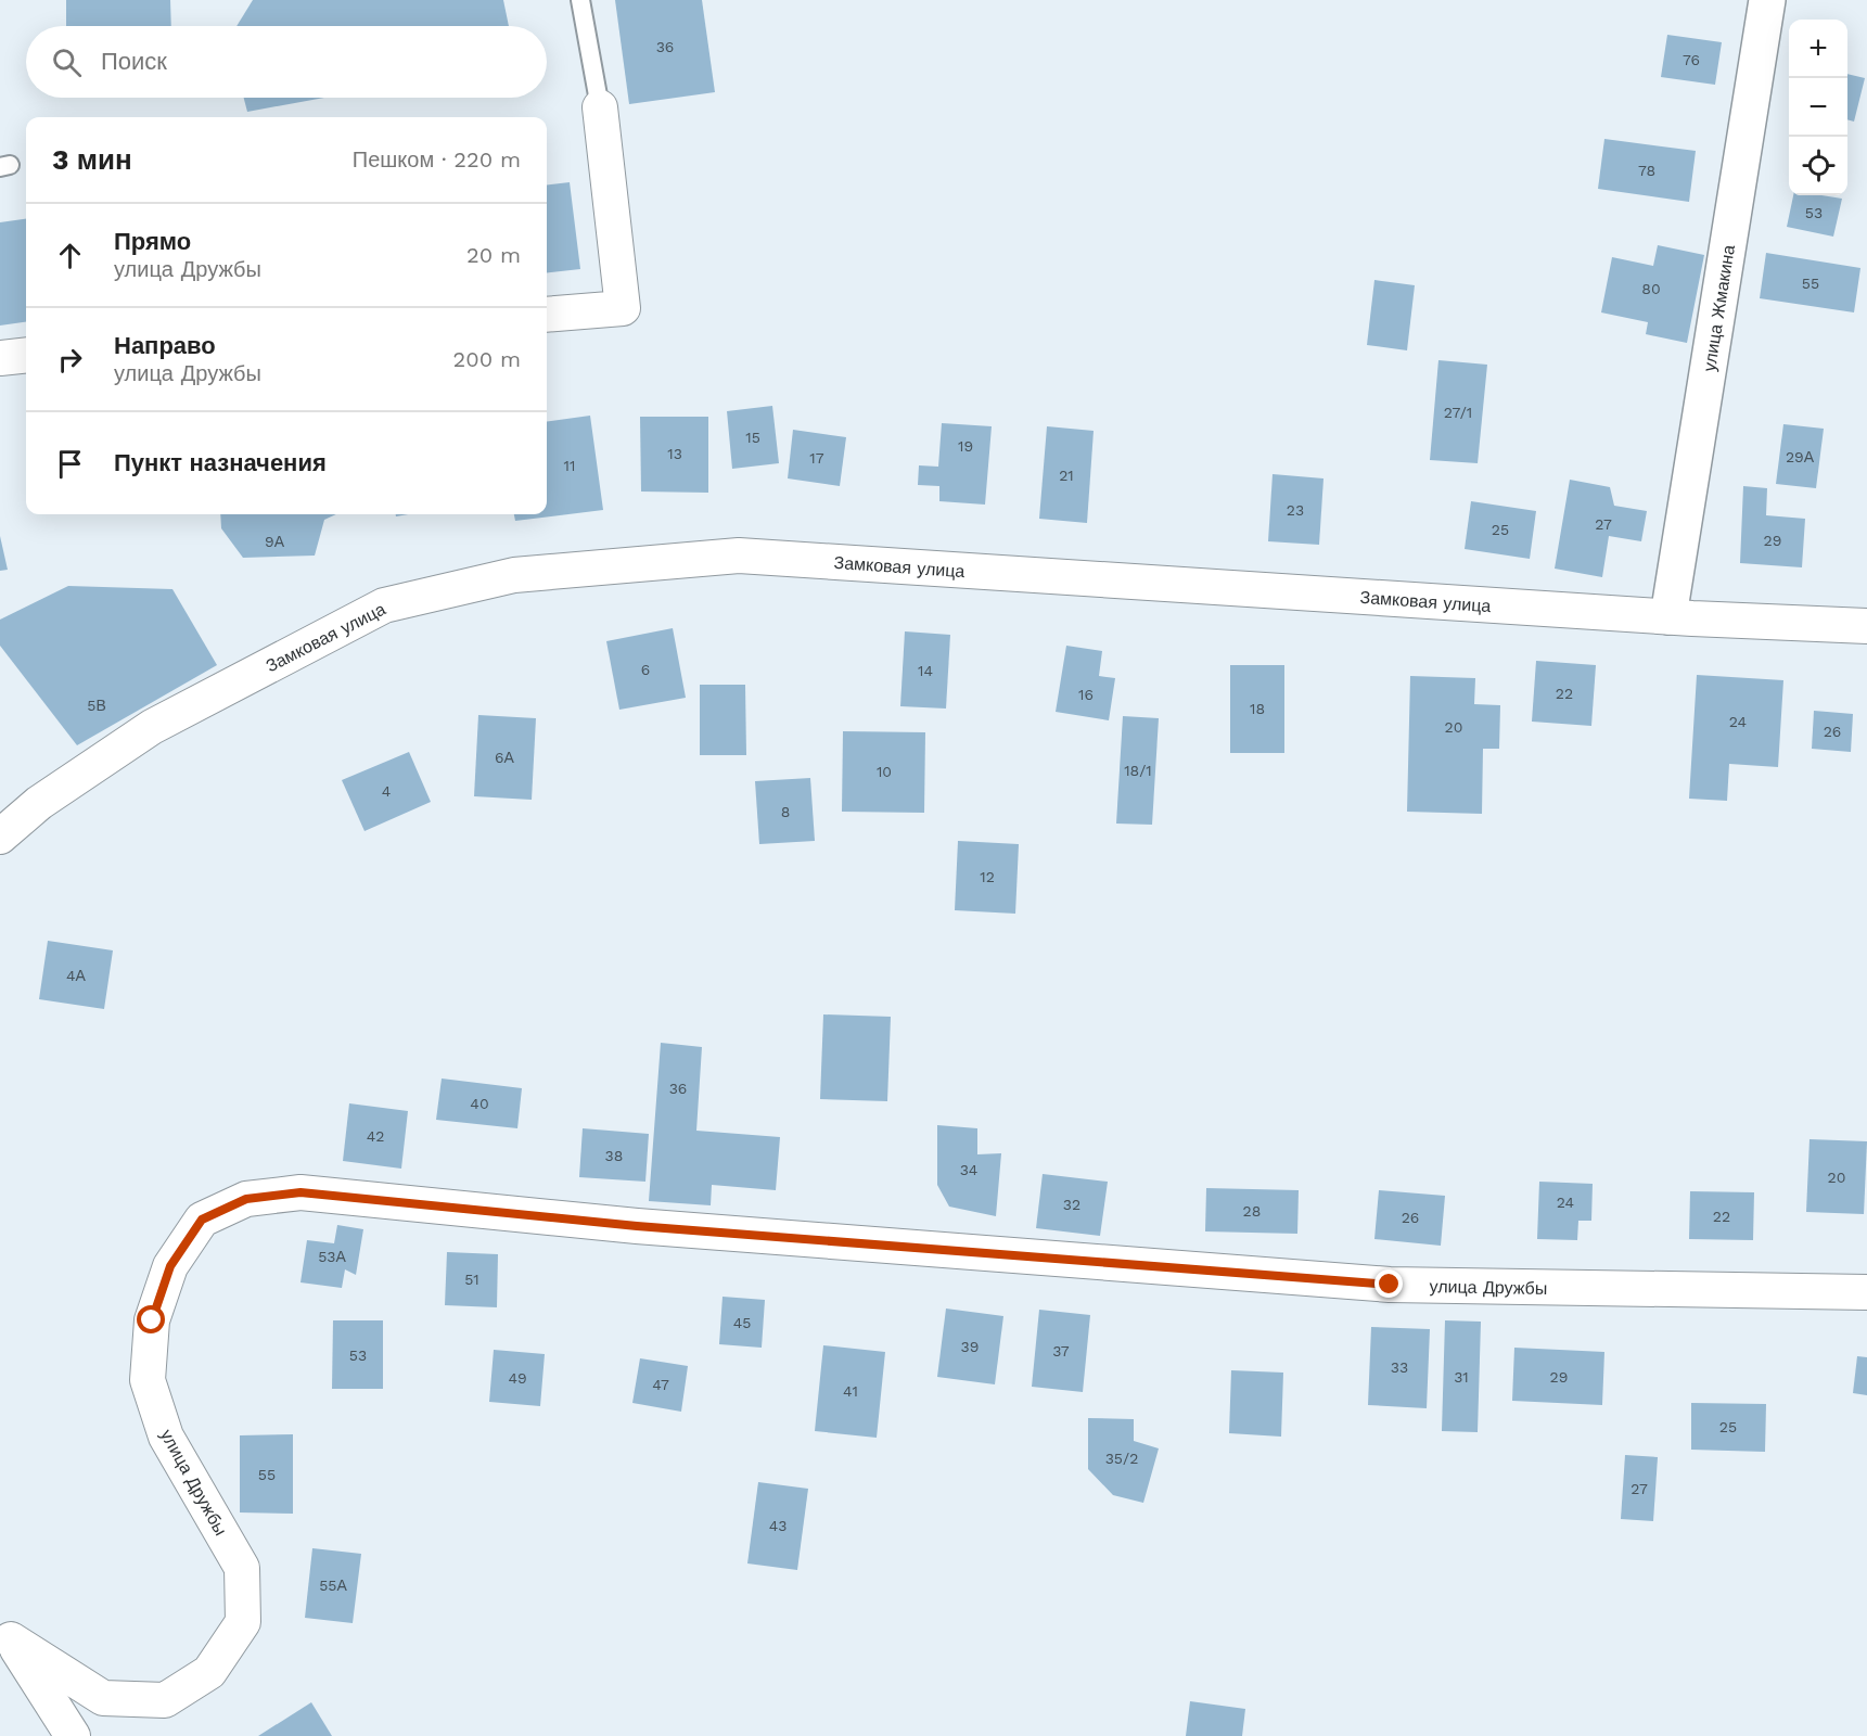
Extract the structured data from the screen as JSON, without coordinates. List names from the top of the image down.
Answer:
{
  "streets": {
    "street": ["улица Жмакина", "Замковая улица", "улица Дружбы"]
  },
  "crossings": [
    ["улица Жмакина", "Замковая улица"]
  ],
  "house_numbers": [
    "36",
    "76",
    "78",
    "53",
    "55",
    "80",
    "27/1",
    "15",
    "19",
    "13",
    "29А",
    "17",
    "11",
    "21",
    "23",
    "27",
    "25",
    "29",
    "9А",
    "6",
    "14",
    "22",
    "16",
    "5В",
    "18",
    "24",
    "20",
    "26",
    "6А",
    "18/1",
    "10",
    "4",
    "8",
    "12",
    "4А",
    "36",
    "40",
    "42",
    "38",
    "34",
    "20",
    "24",
    "32",
    "28",
    "22",
    "26",
    "53А",
    "51",
    "45",
    "39",
    "37",
    "53",
    "33",
    "31",
    "29",
    "49",
    "47",
    "41",
    "25",
    "35/2",
    "55",
    "27",
    "43",
    "55А"
  ],
  "page": {
    "map_buttons": ["+", "−"],
    "search": "Поиск",
    "heading": ["3 мин", "Пешком · 220 m"],
    "list": [
      ["Прямо", "улица Дружбы", "20 m"],
      ["Направо", "улица Дружбы", "200 m"],
      "Пункт назначения"
    ]
  }
}
